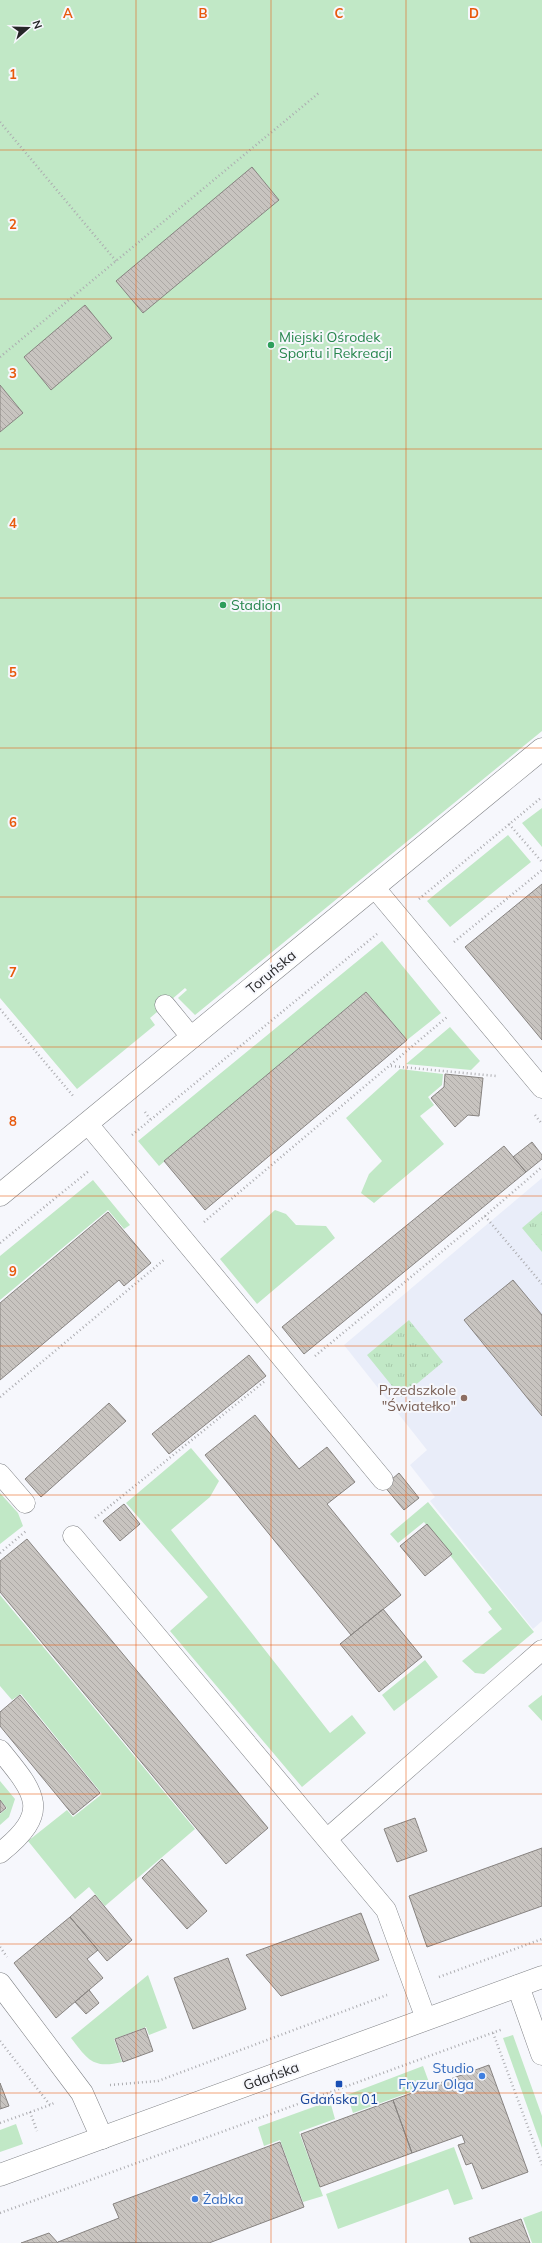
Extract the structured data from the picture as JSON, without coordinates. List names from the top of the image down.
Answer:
{
  "streets": {
    "street": ["Toruńska", "Gdańska"]
  },
  "places": {
    "other": [
      "Miejski Ośrodek Sportu i Rekreacji",
      "Stadion",
      "Przedszkole \"Światełko\"",
      "Studio Fryzur Olga",
      "Żabka"
    ],
    "transit": ["Gdańska 01"]
  },
  "north": "right",
  "grid": {
    "columns": [
      "A",
      "B",
      "C",
      "D"
    ],
    "rows": [
      "1",
      "2",
      "3",
      "4",
      "5",
      "6",
      "7",
      "8",
      "9"
    ]
  }
}
